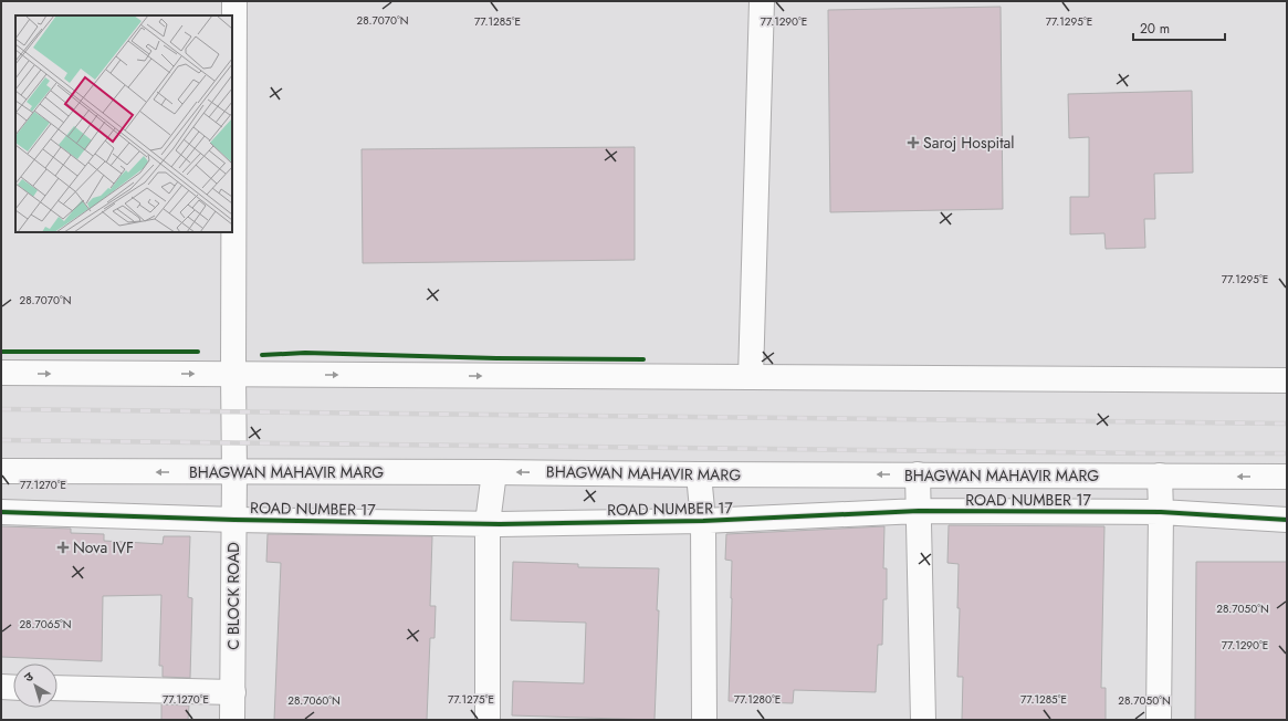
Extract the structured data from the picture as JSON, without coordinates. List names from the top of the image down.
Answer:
{
  "streets": {
    "street": ["BHAGWAN MAHAVIR MARG", "ROAD NUMBER 17", "C BLOCK ROAD"]
  },
  "crossings": [
    ["BHAGWAN MAHAVIR MARG", "C BLOCK ROAD"],
    ["ROAD NUMBER 17", "C BLOCK ROAD"]
  ],
  "places": {
    "health": ["Saroj Hospital", "Nova IVF"]
  },
  "scale_bar": "20 m",
  "north": "top left",
  "coordinates": [
    "28.7070°N",
    "77.1295°E",
    "77.1285°E",
    "77.1290°E",
    "77.1270°E",
    "28.7050°N",
    "28.7065°N",
    "77.1275°E",
    "77.1280°E",
    "28.7060°N"
  ]
}
